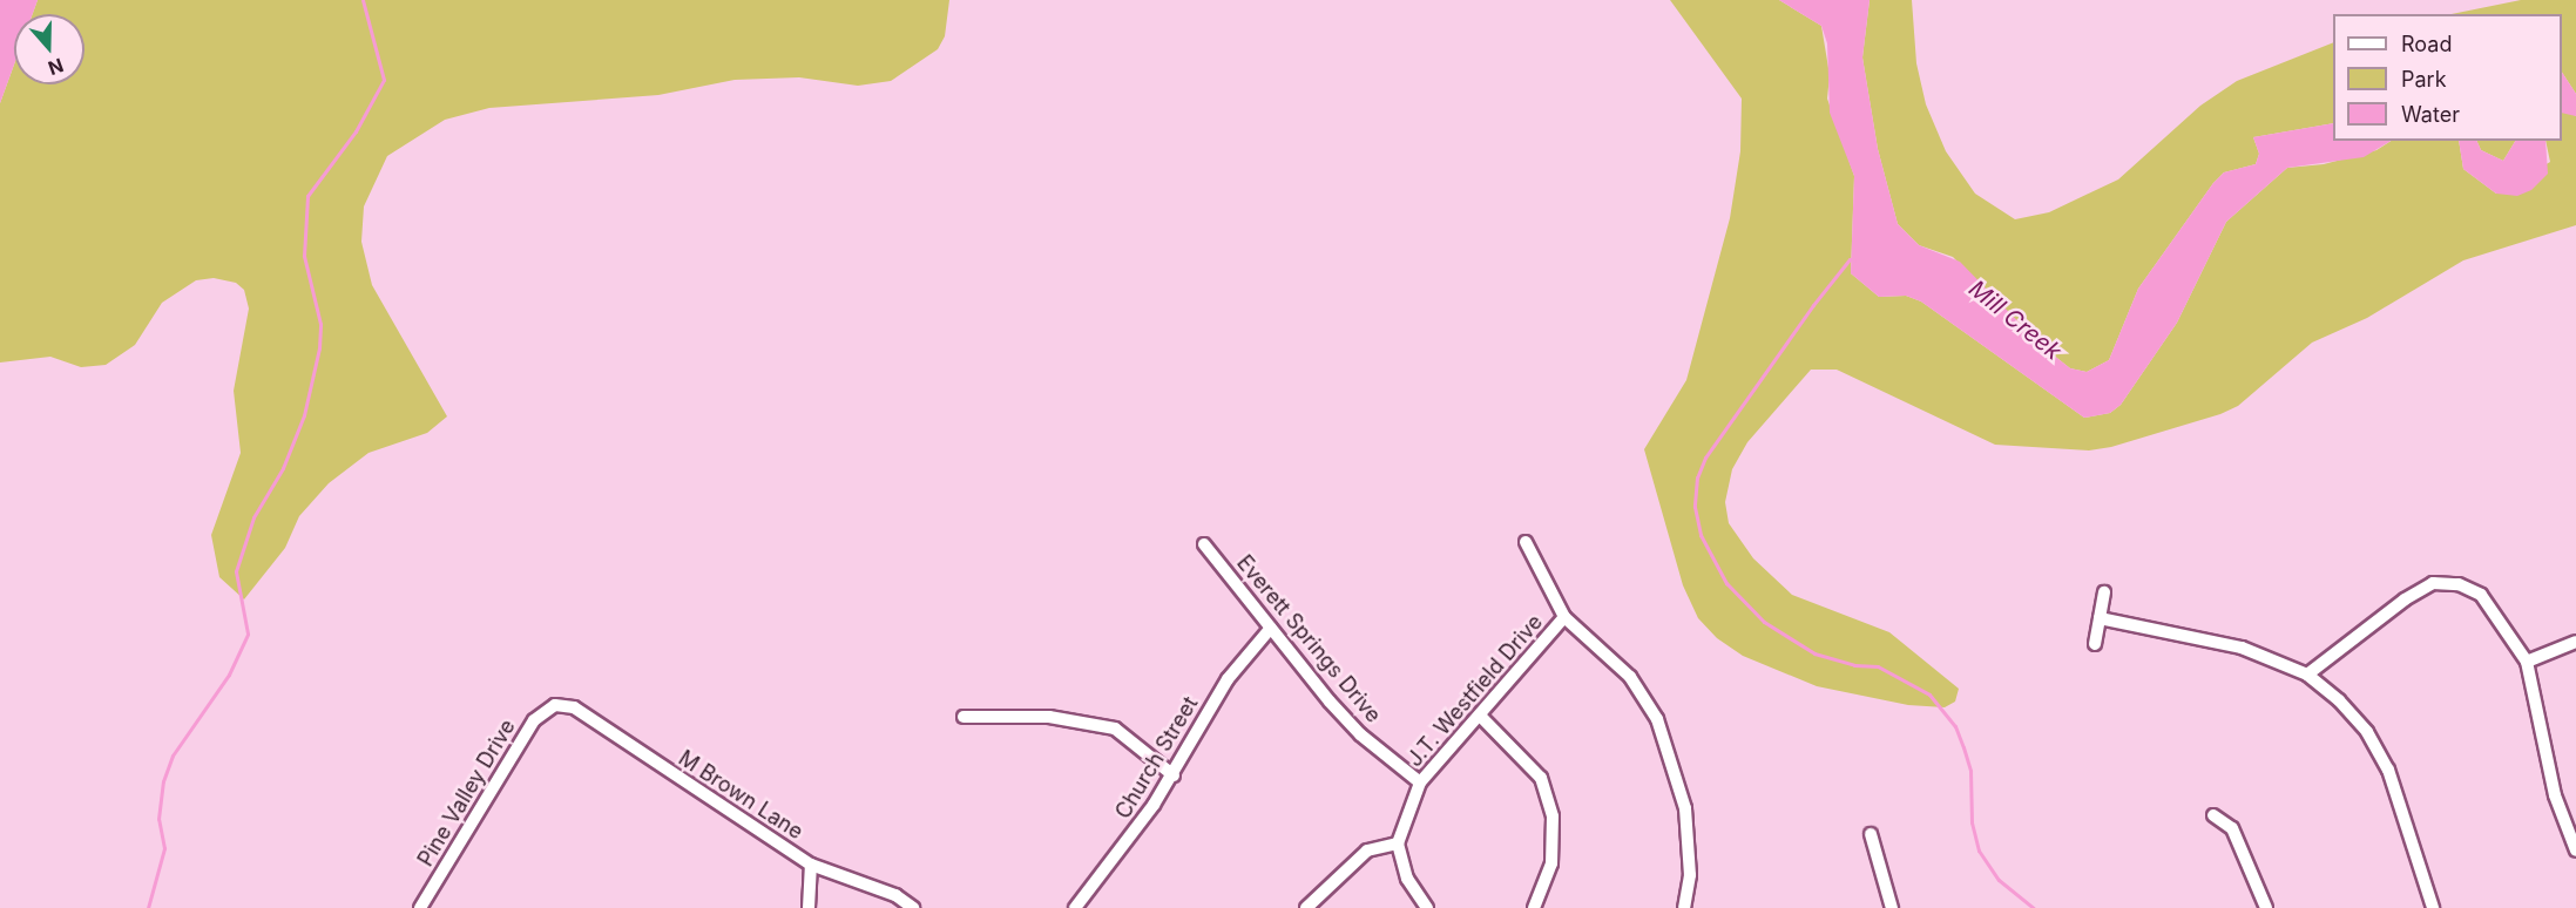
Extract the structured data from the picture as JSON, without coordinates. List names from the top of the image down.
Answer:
{
  "streets": {
    "street": [
      "Everett Springs Drive",
      "J.T. Westfield Drive",
      "Church Street",
      "Pine Valley Drive",
      "M Brown Lane"
    ]
  },
  "crossings": [
    ["Everett Springs Drive", "J.T. Westfield Drive"],
    ["Everett Springs Drive", "Church Street"],
    ["Pine Valley Drive", "M Brown Lane"]
  ],
  "water": ["Mill Creek"],
  "legend": ["Road", "Park", "Water"],
  "north": "bottom"
}
